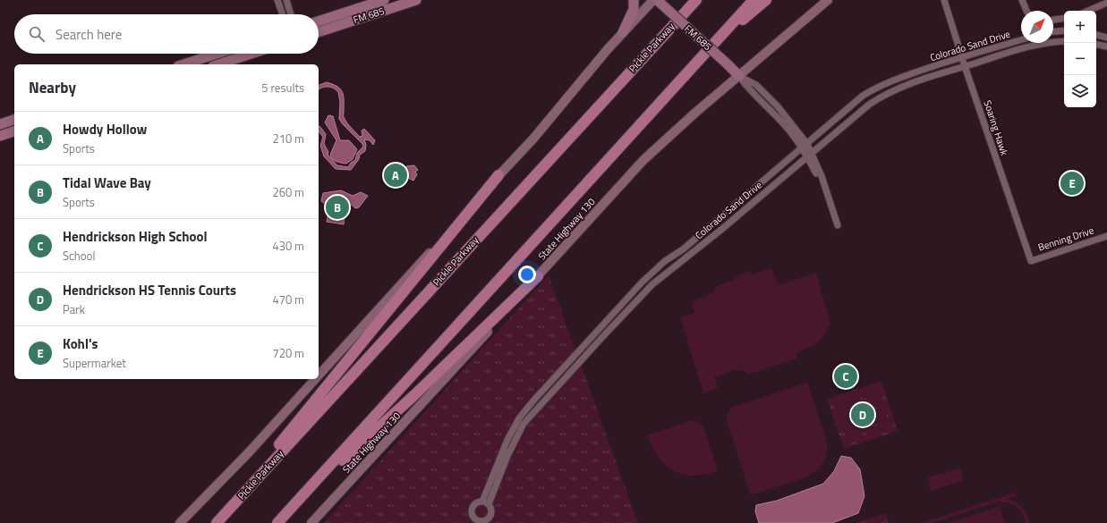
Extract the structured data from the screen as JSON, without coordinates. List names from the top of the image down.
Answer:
{
  "streets": {
    "highway": ["Pickle Parkway"],
    "main road": ["FM 685", "State Highway 130"],
    "street": ["Colorado Sand Drive", "Soaring Hawk", "Benning Drive"]
  },
  "crossings": [
    ["FM 685", "State Highway 130"],
    ["Colorado Sand Drive", "Soaring Hawk"],
    ["Soaring Hawk", "Benning Drive"]
  ],
  "north": "top right",
  "page": {
    "map_buttons": ["+", "−"],
    "search": "Search here",
    "heading": ["Nearby", "5 results"],
    "list": [
      {
        "mark": "A",
        "name": "Howdy Hollow",
        "note": "Sports",
        "value": "210 m"
      },
      {
        "mark": "B",
        "name": "Tidal Wave Bay",
        "note": "Sports",
        "value": "260 m"
      },
      {
        "mark": "C",
        "name": "Hendrickson High School",
        "note": "School",
        "value": "430 m"
      },
      {
        "mark": "D",
        "name": "Hendrickson HS Tennis Courts",
        "note": "Park",
        "value": "470 m"
      },
      {
        "mark": "E",
        "name": "Kohl's",
        "note": "Supermarket",
        "value": "720 m"
      }
    ],
    "pins": [
      "A",
      "E",
      "B",
      "C",
      "D"
    ]
  }
}
